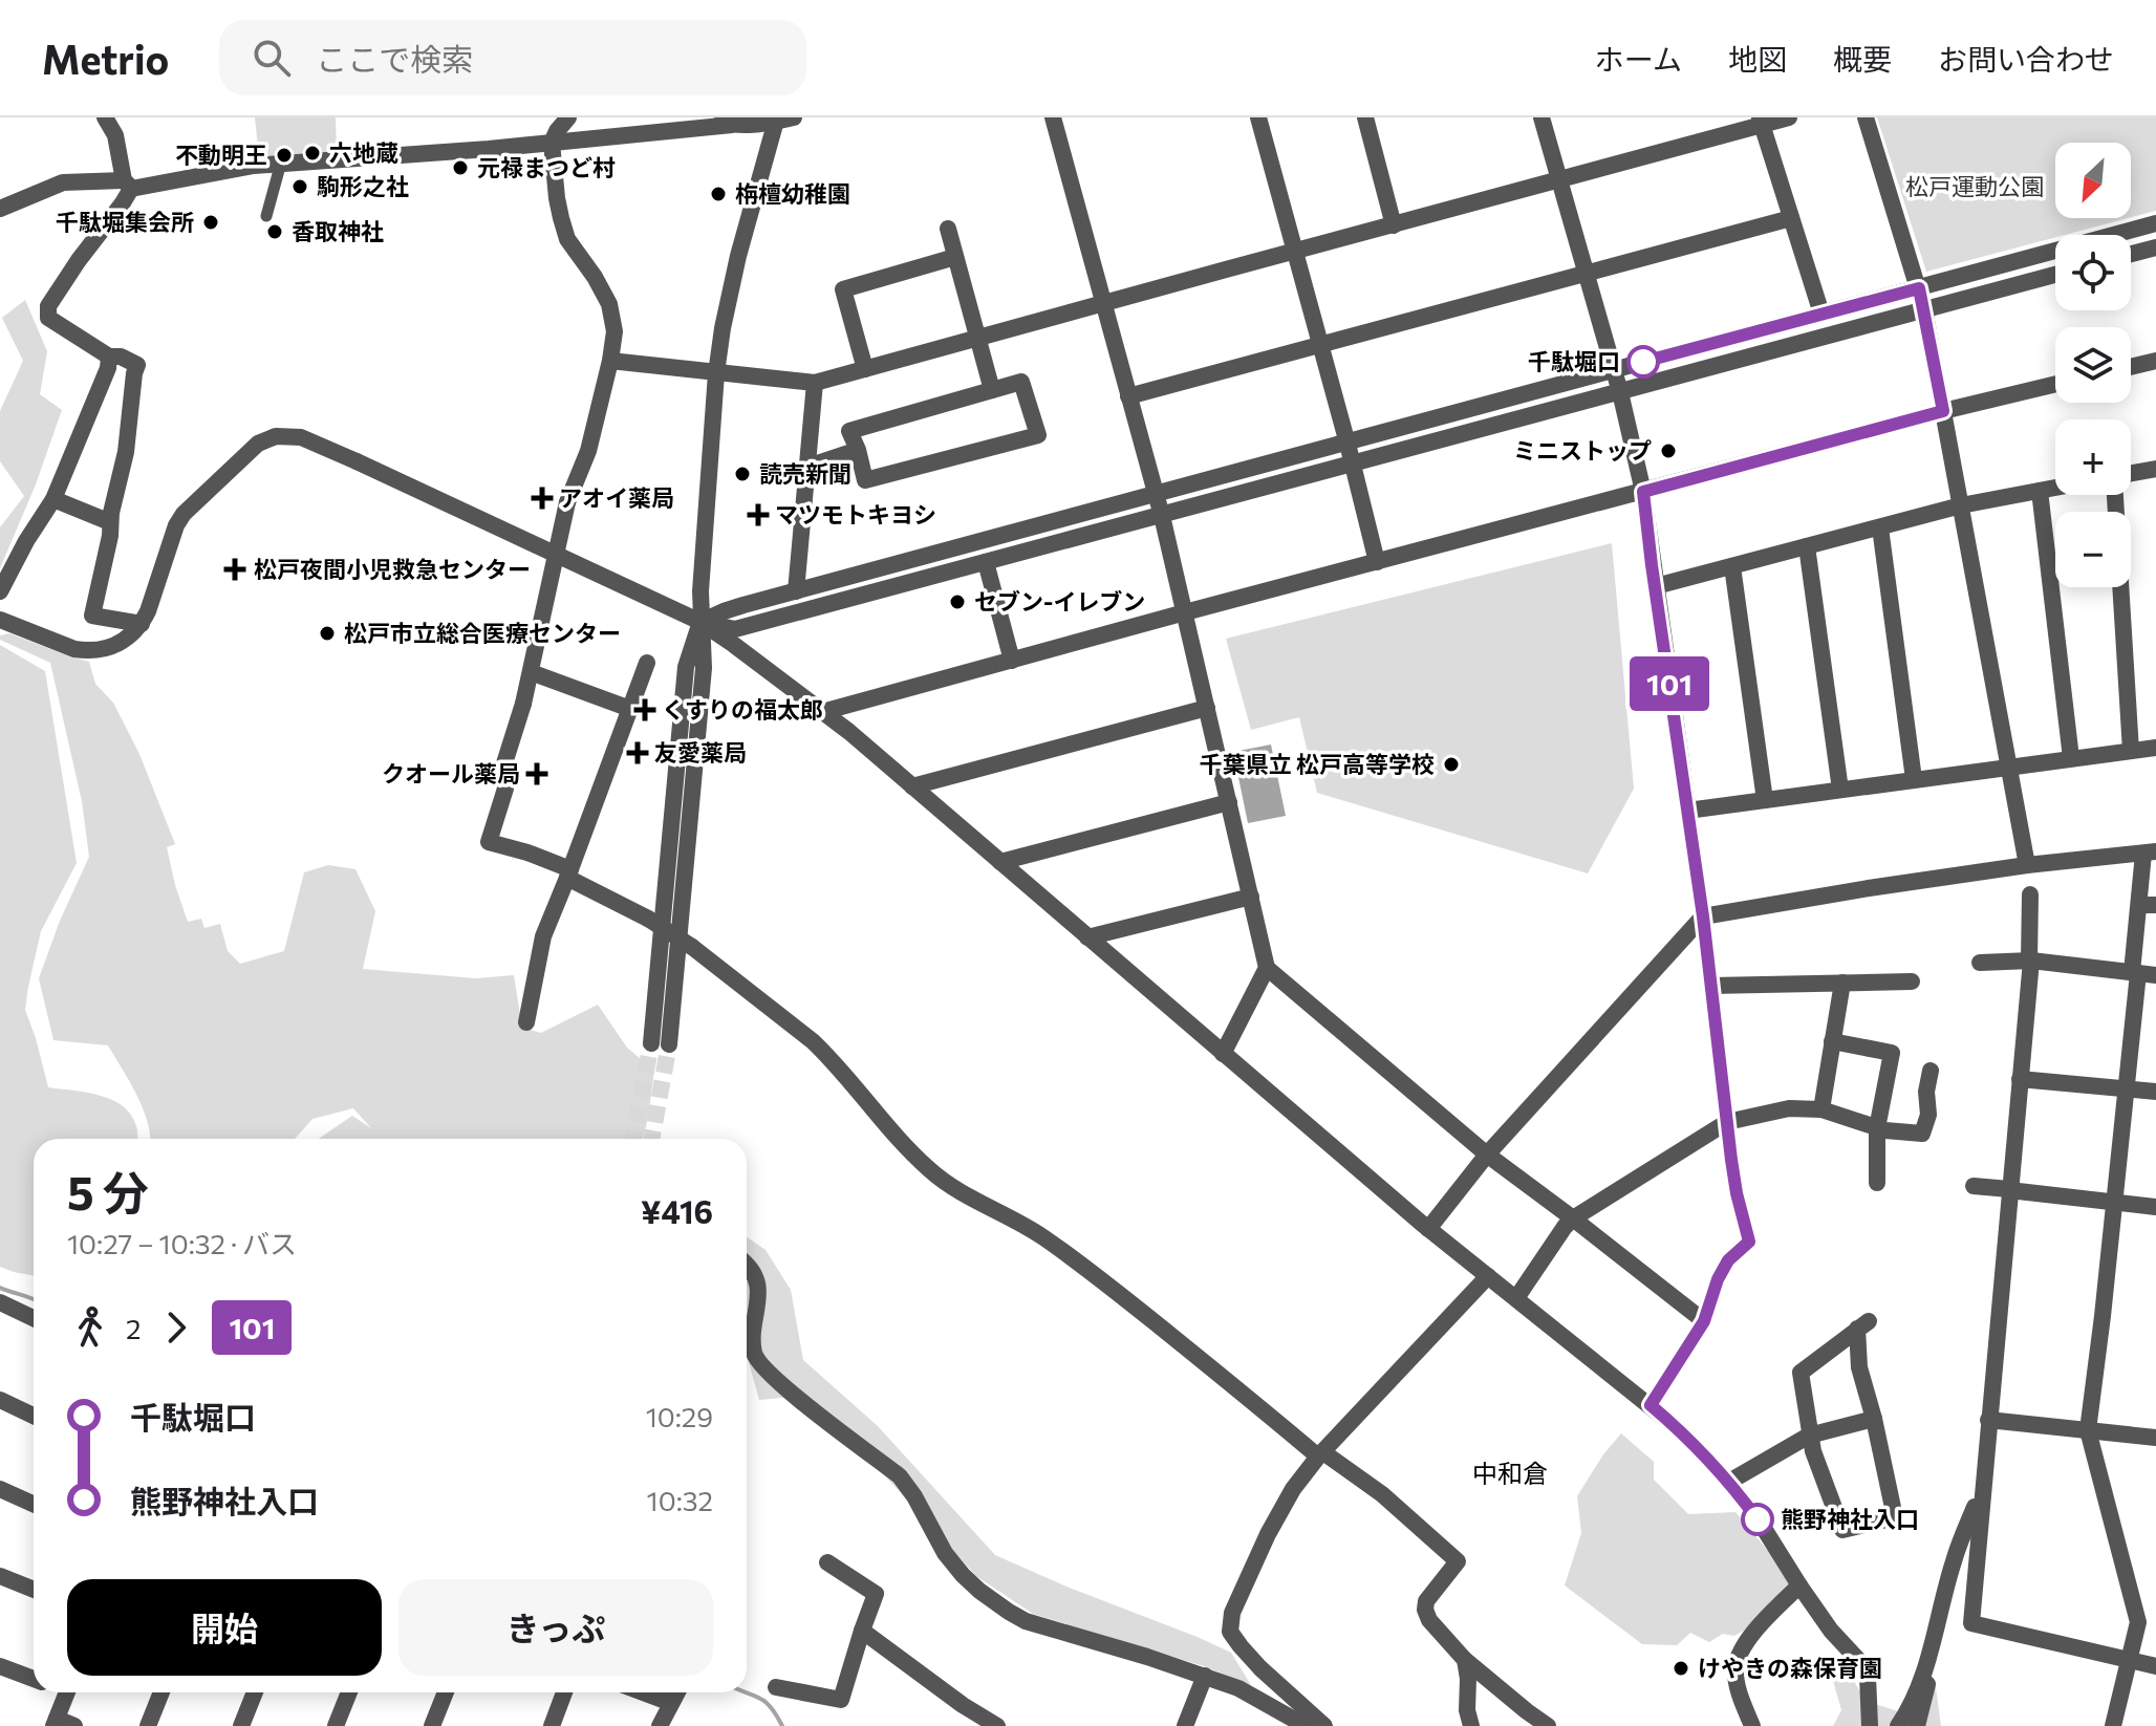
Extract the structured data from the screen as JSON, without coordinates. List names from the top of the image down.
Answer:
{
  "districts": ["中和倉"],
  "parks": ["松戸運動公園"],
  "places": {
    "other": [
      "六地蔵",
      "不動明王",
      "元禄まつど村",
      "駒形之社",
      "栴檀幼稚園",
      "千駄堀集会所",
      "香取神社",
      "千駄堀口",
      "ミニストップ",
      "読売新聞",
      "セブン-イレブン",
      "松戸市立総合医療センター",
      "千葉県立 松戸高等学校",
      "熊野神社入口",
      "けやきの森保育園"
    ],
    "health": [
      "アオイ薬局",
      "マツモトキヨシ",
      "松戸夜間小児救急センター",
      "くすりの福太郎",
      "友愛薬局",
      "クオール薬局"
    ]
  },
  "lines": ["bus line 101"],
  "north": "bottom left",
  "page": {
    "header": "Metrio",
    "search": "ここで検索",
    "nav": [
      "ホーム",
      "地図",
      "概要",
      "お問い合わせ"
    ],
    "on_map": "101",
    "map_buttons": ["+", "−"],
    "heading": ["5 分", "10:27 – 10:32 · バス", "¥416"],
    "legs": ["2", "101"],
    "list": [
      {
        "name": "千駄堀口",
        "value": "10:29"
      },
      {
        "name": "熊野神社入口",
        "value": "10:32"
      }
    ],
    "buttons": ["開始", "きっぷ"]
  }
}
